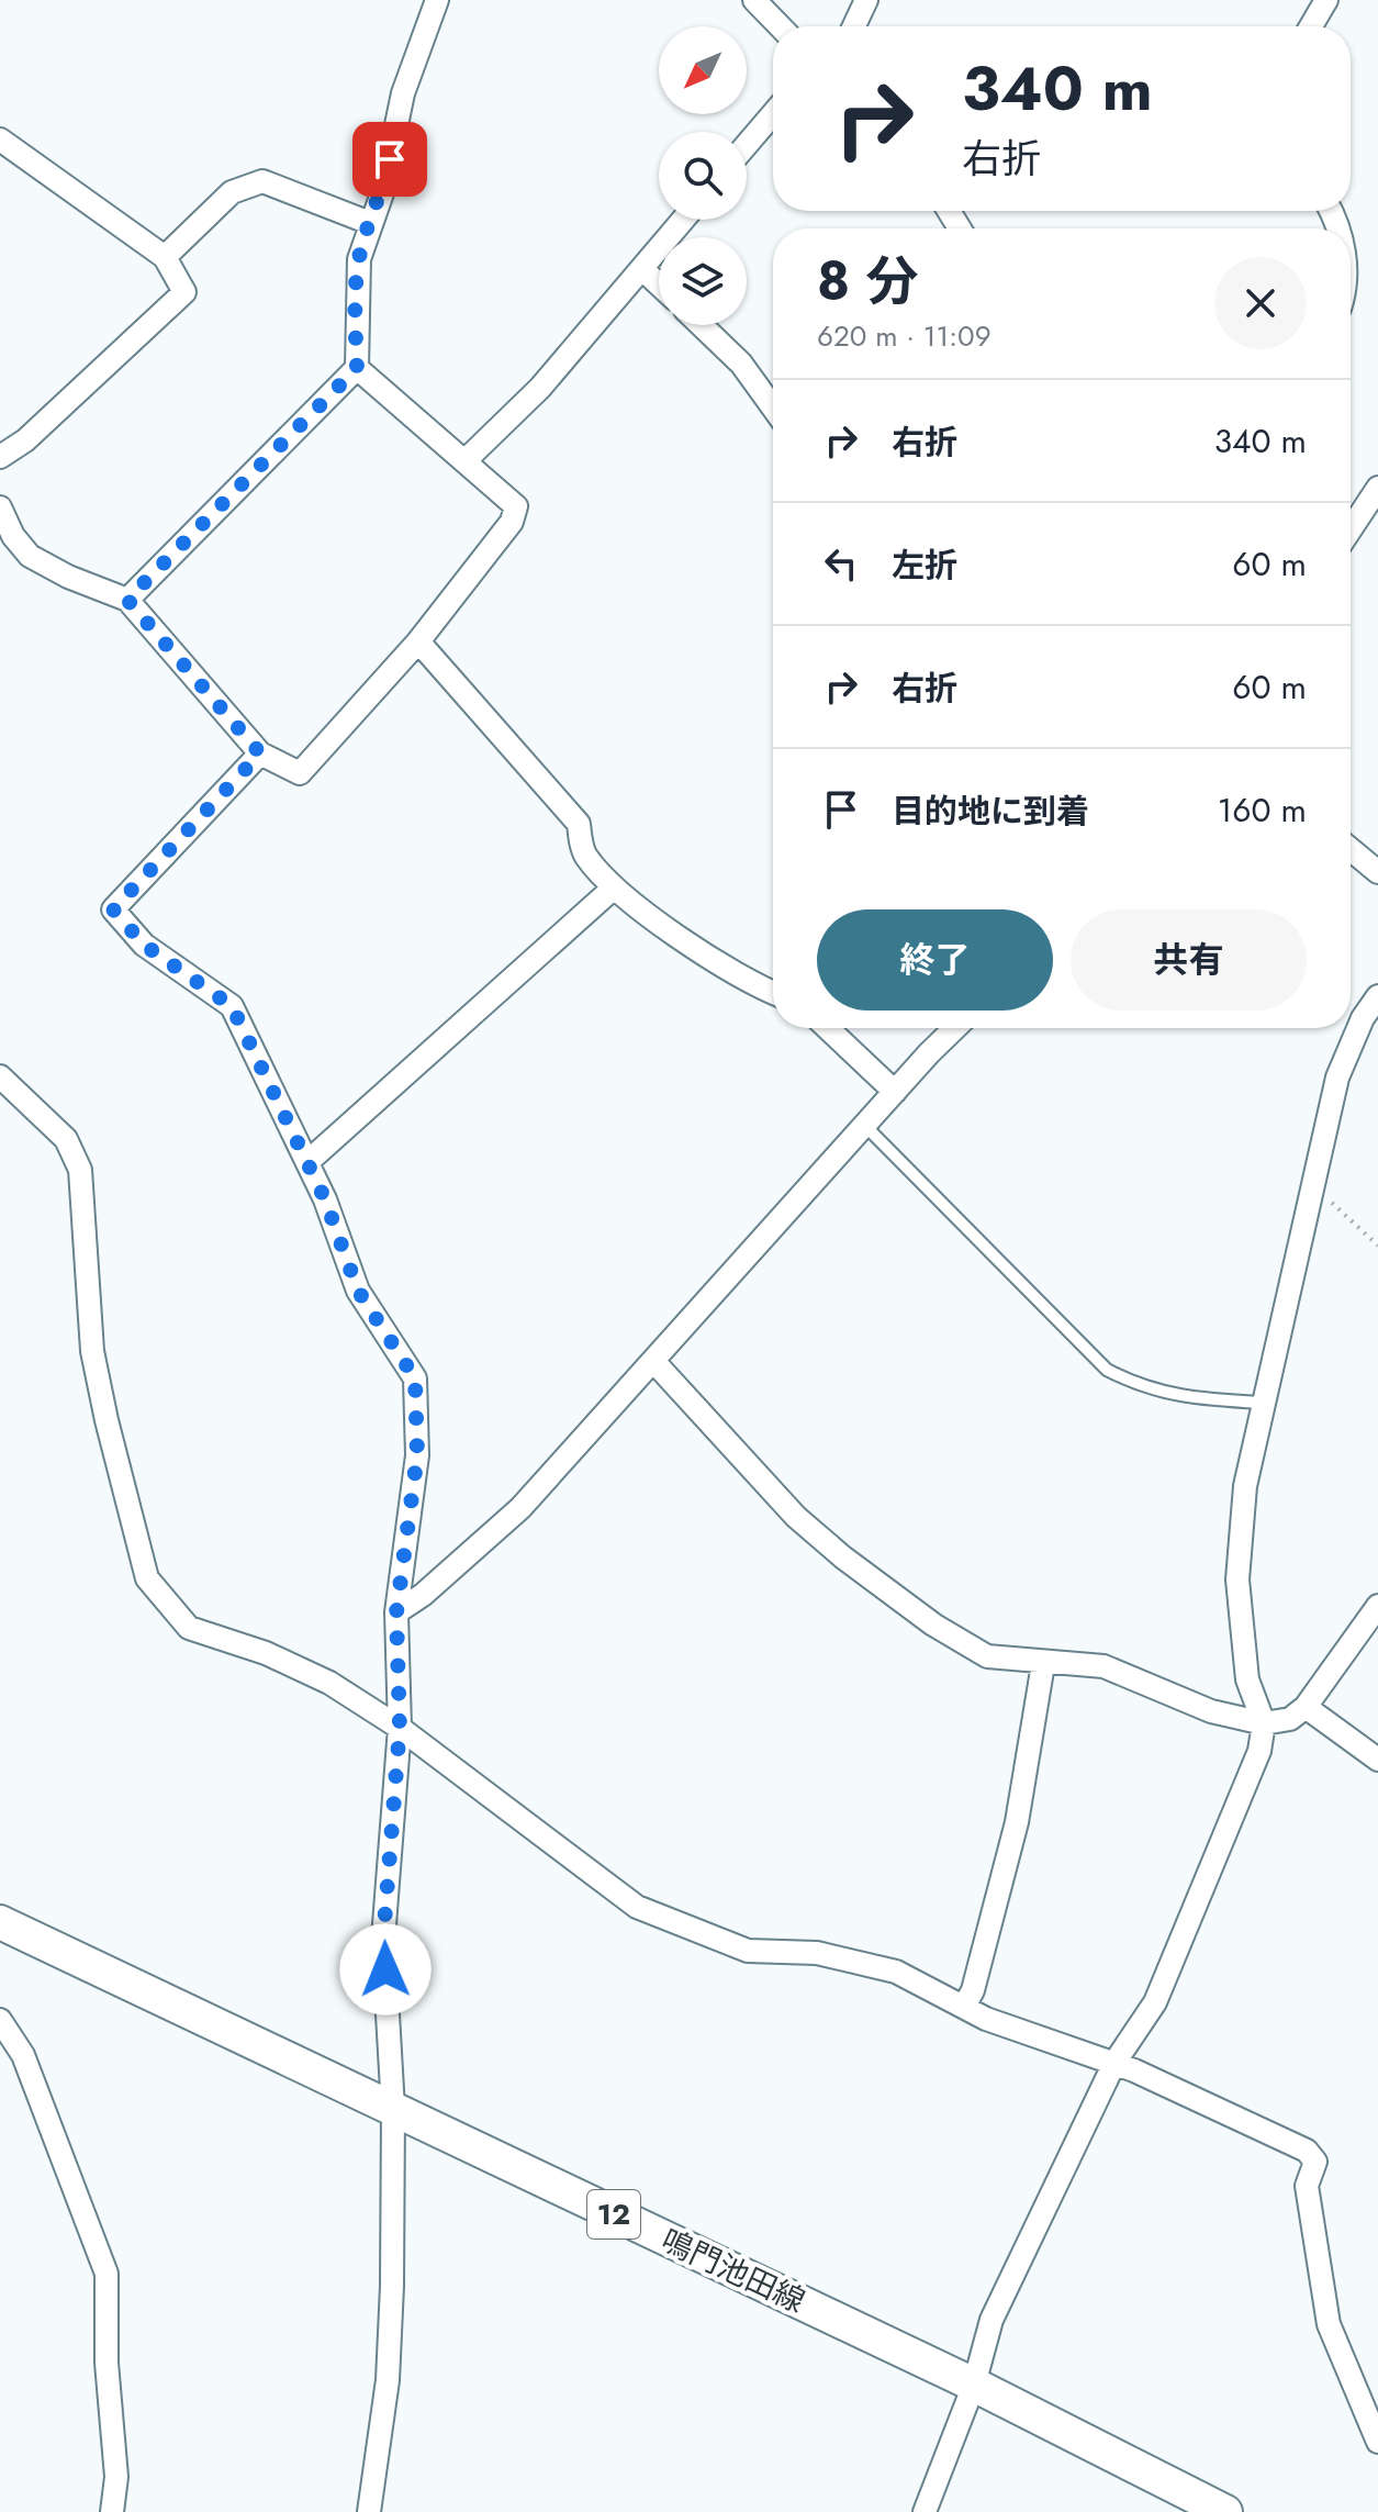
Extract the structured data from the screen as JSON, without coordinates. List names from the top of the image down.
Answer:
{
  "streets": {
    "main road": ["12", "鳴門池田線"]
  },
  "north": "bottom left",
  "page": {
    "turn": ["340 m", "右折"],
    "heading": ["8 分", "620 m · 11:09"],
    "list": [
      {
        "name": "右折",
        "value": "340 m"
      },
      {
        "name": "左折",
        "value": "60 m"
      },
      {
        "name": "右折",
        "value": "60 m"
      },
      {
        "name": "目的地に到着",
        "value": "160 m"
      }
    ],
    "buttons": ["終了", "共有"]
  }
}
